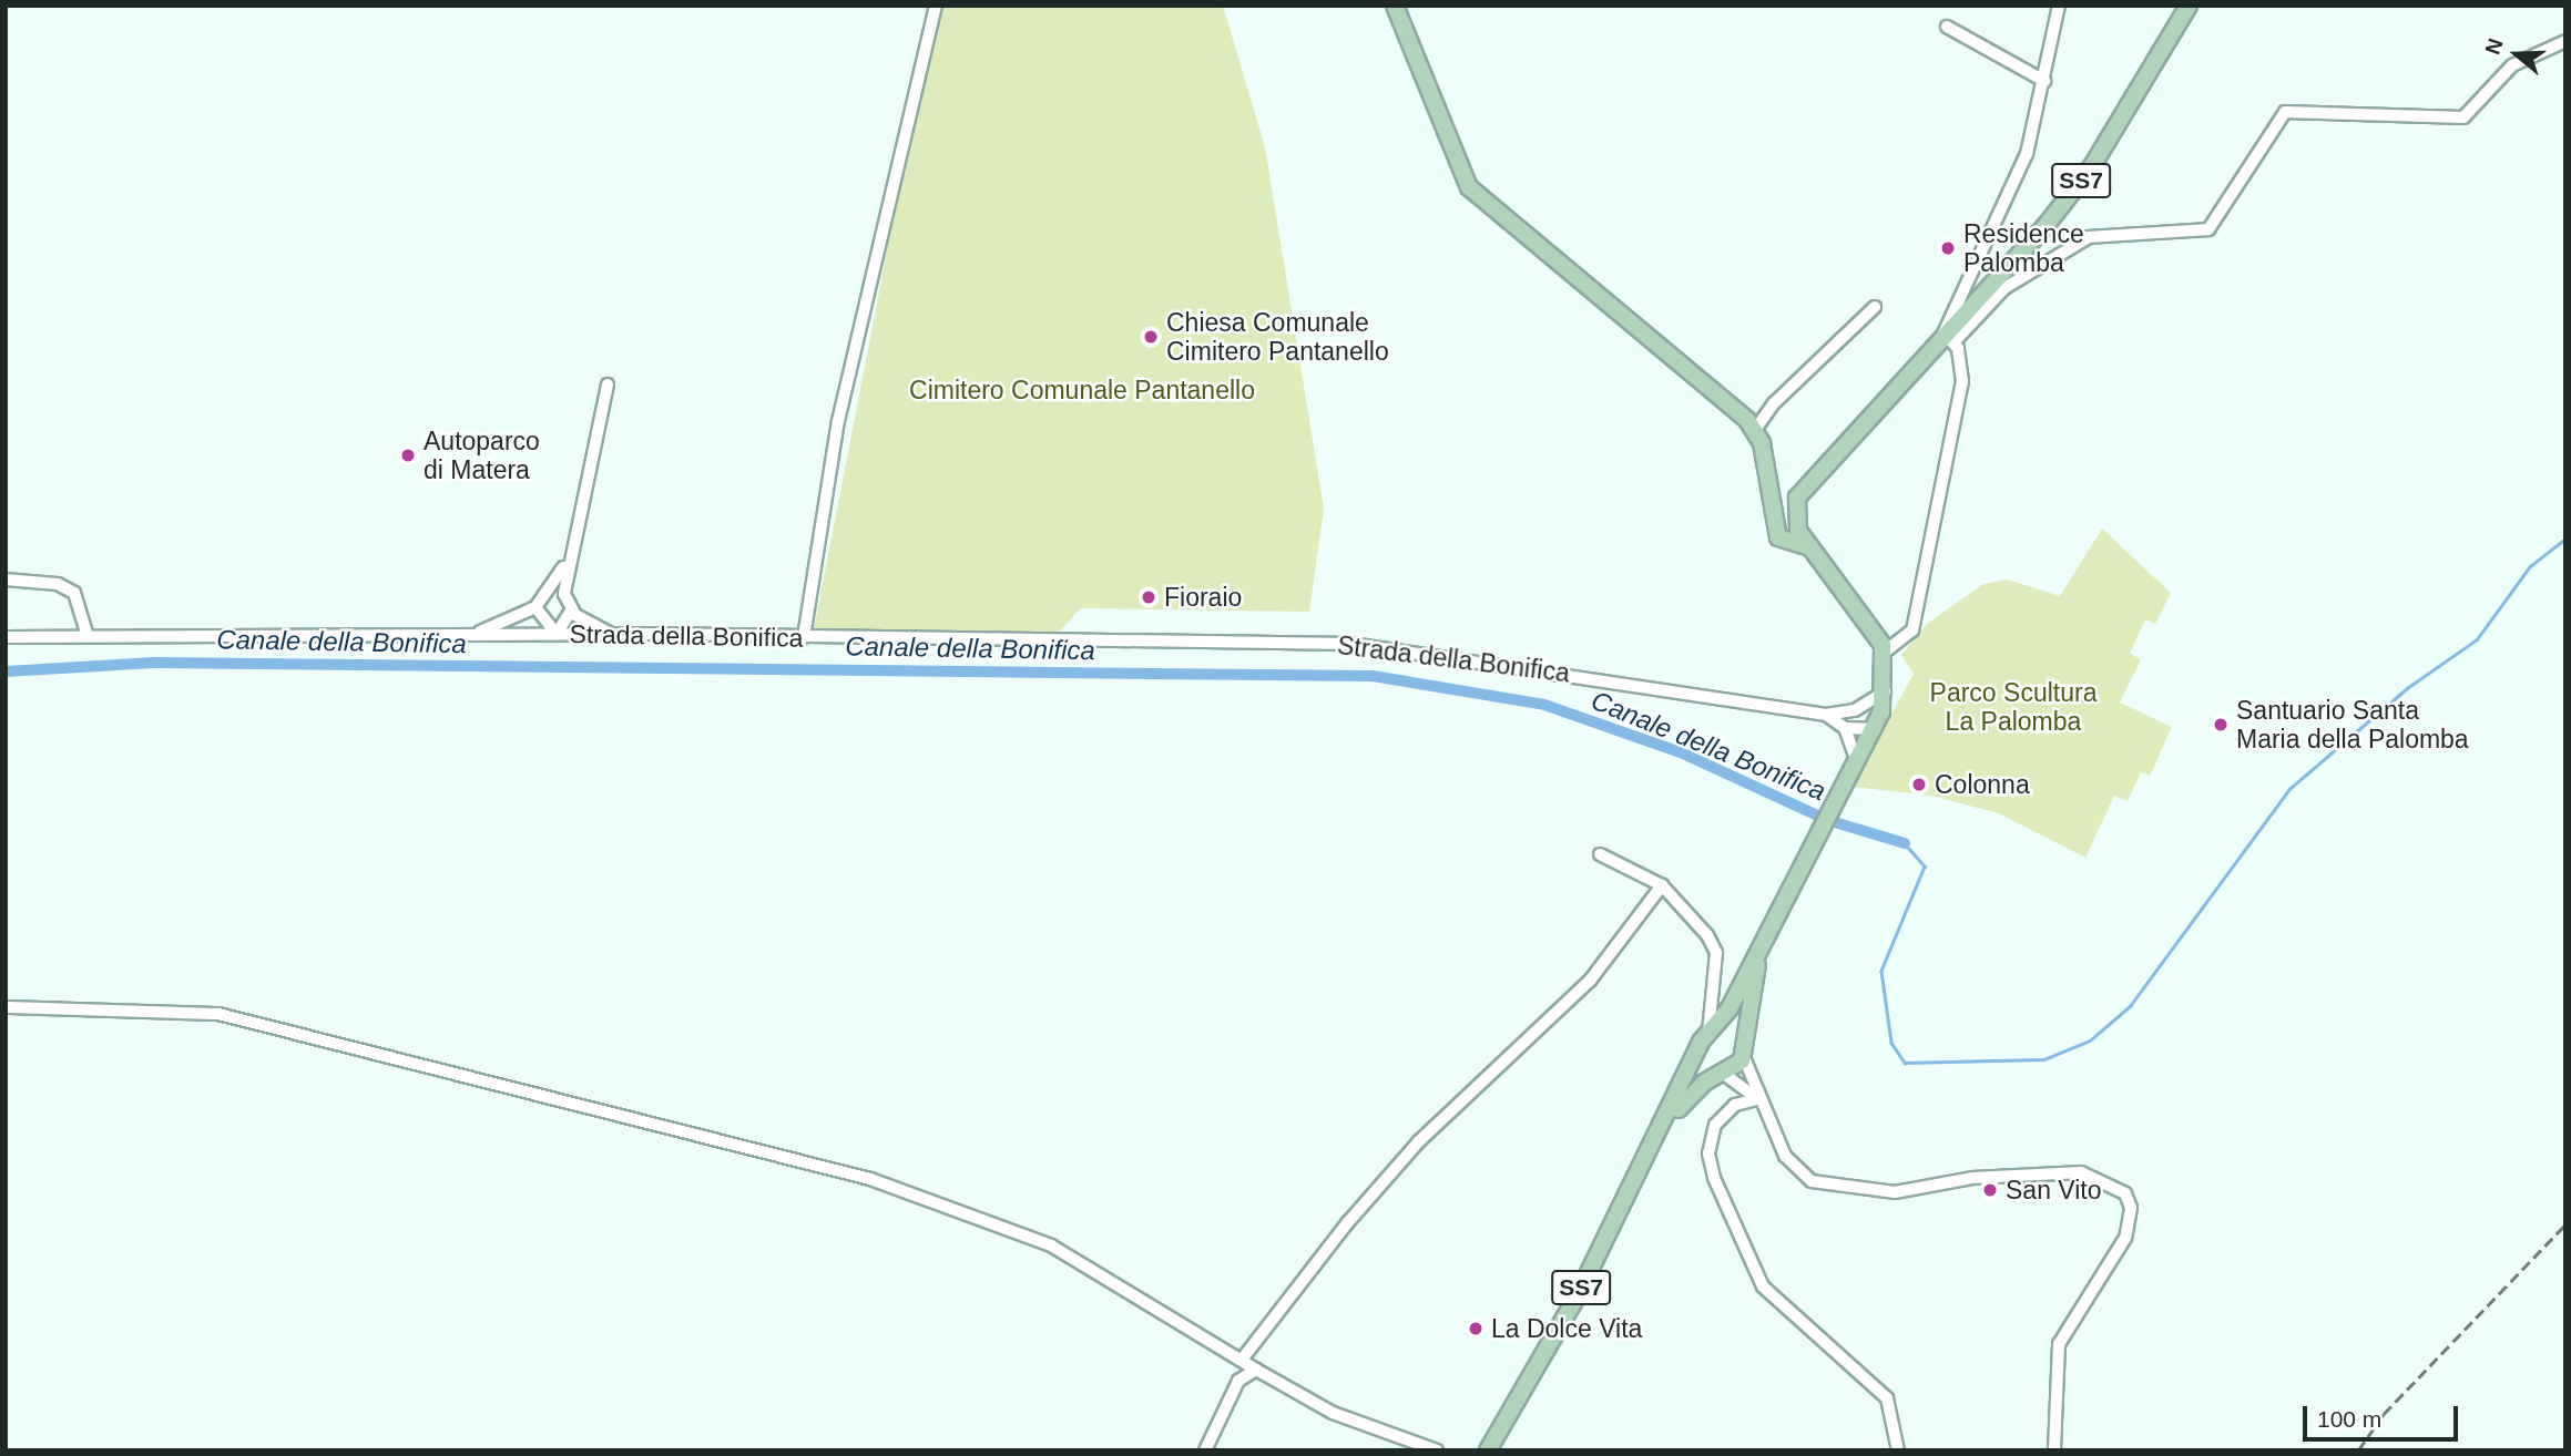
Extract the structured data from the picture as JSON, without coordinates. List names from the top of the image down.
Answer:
{
  "streets": {
    "main road": ["SS7"],
    "street": ["Strada della Bonifica"]
  },
  "water": ["Canale della Bonifica"],
  "parks": ["Cimitero Comunale Pantanello", "Parco Scultura La Palomba"],
  "places": [
    "Residence Palomba",
    "Chiesa Comunale Cimitero Pantanello",
    "Autoparco di Matera",
    "Fioraio",
    "Santuario Santa Maria della Palomba",
    "Colonna",
    "San Vito",
    "La Dolce Vita"
  ],
  "scale_bar": "100 m",
  "north": "left"
}
